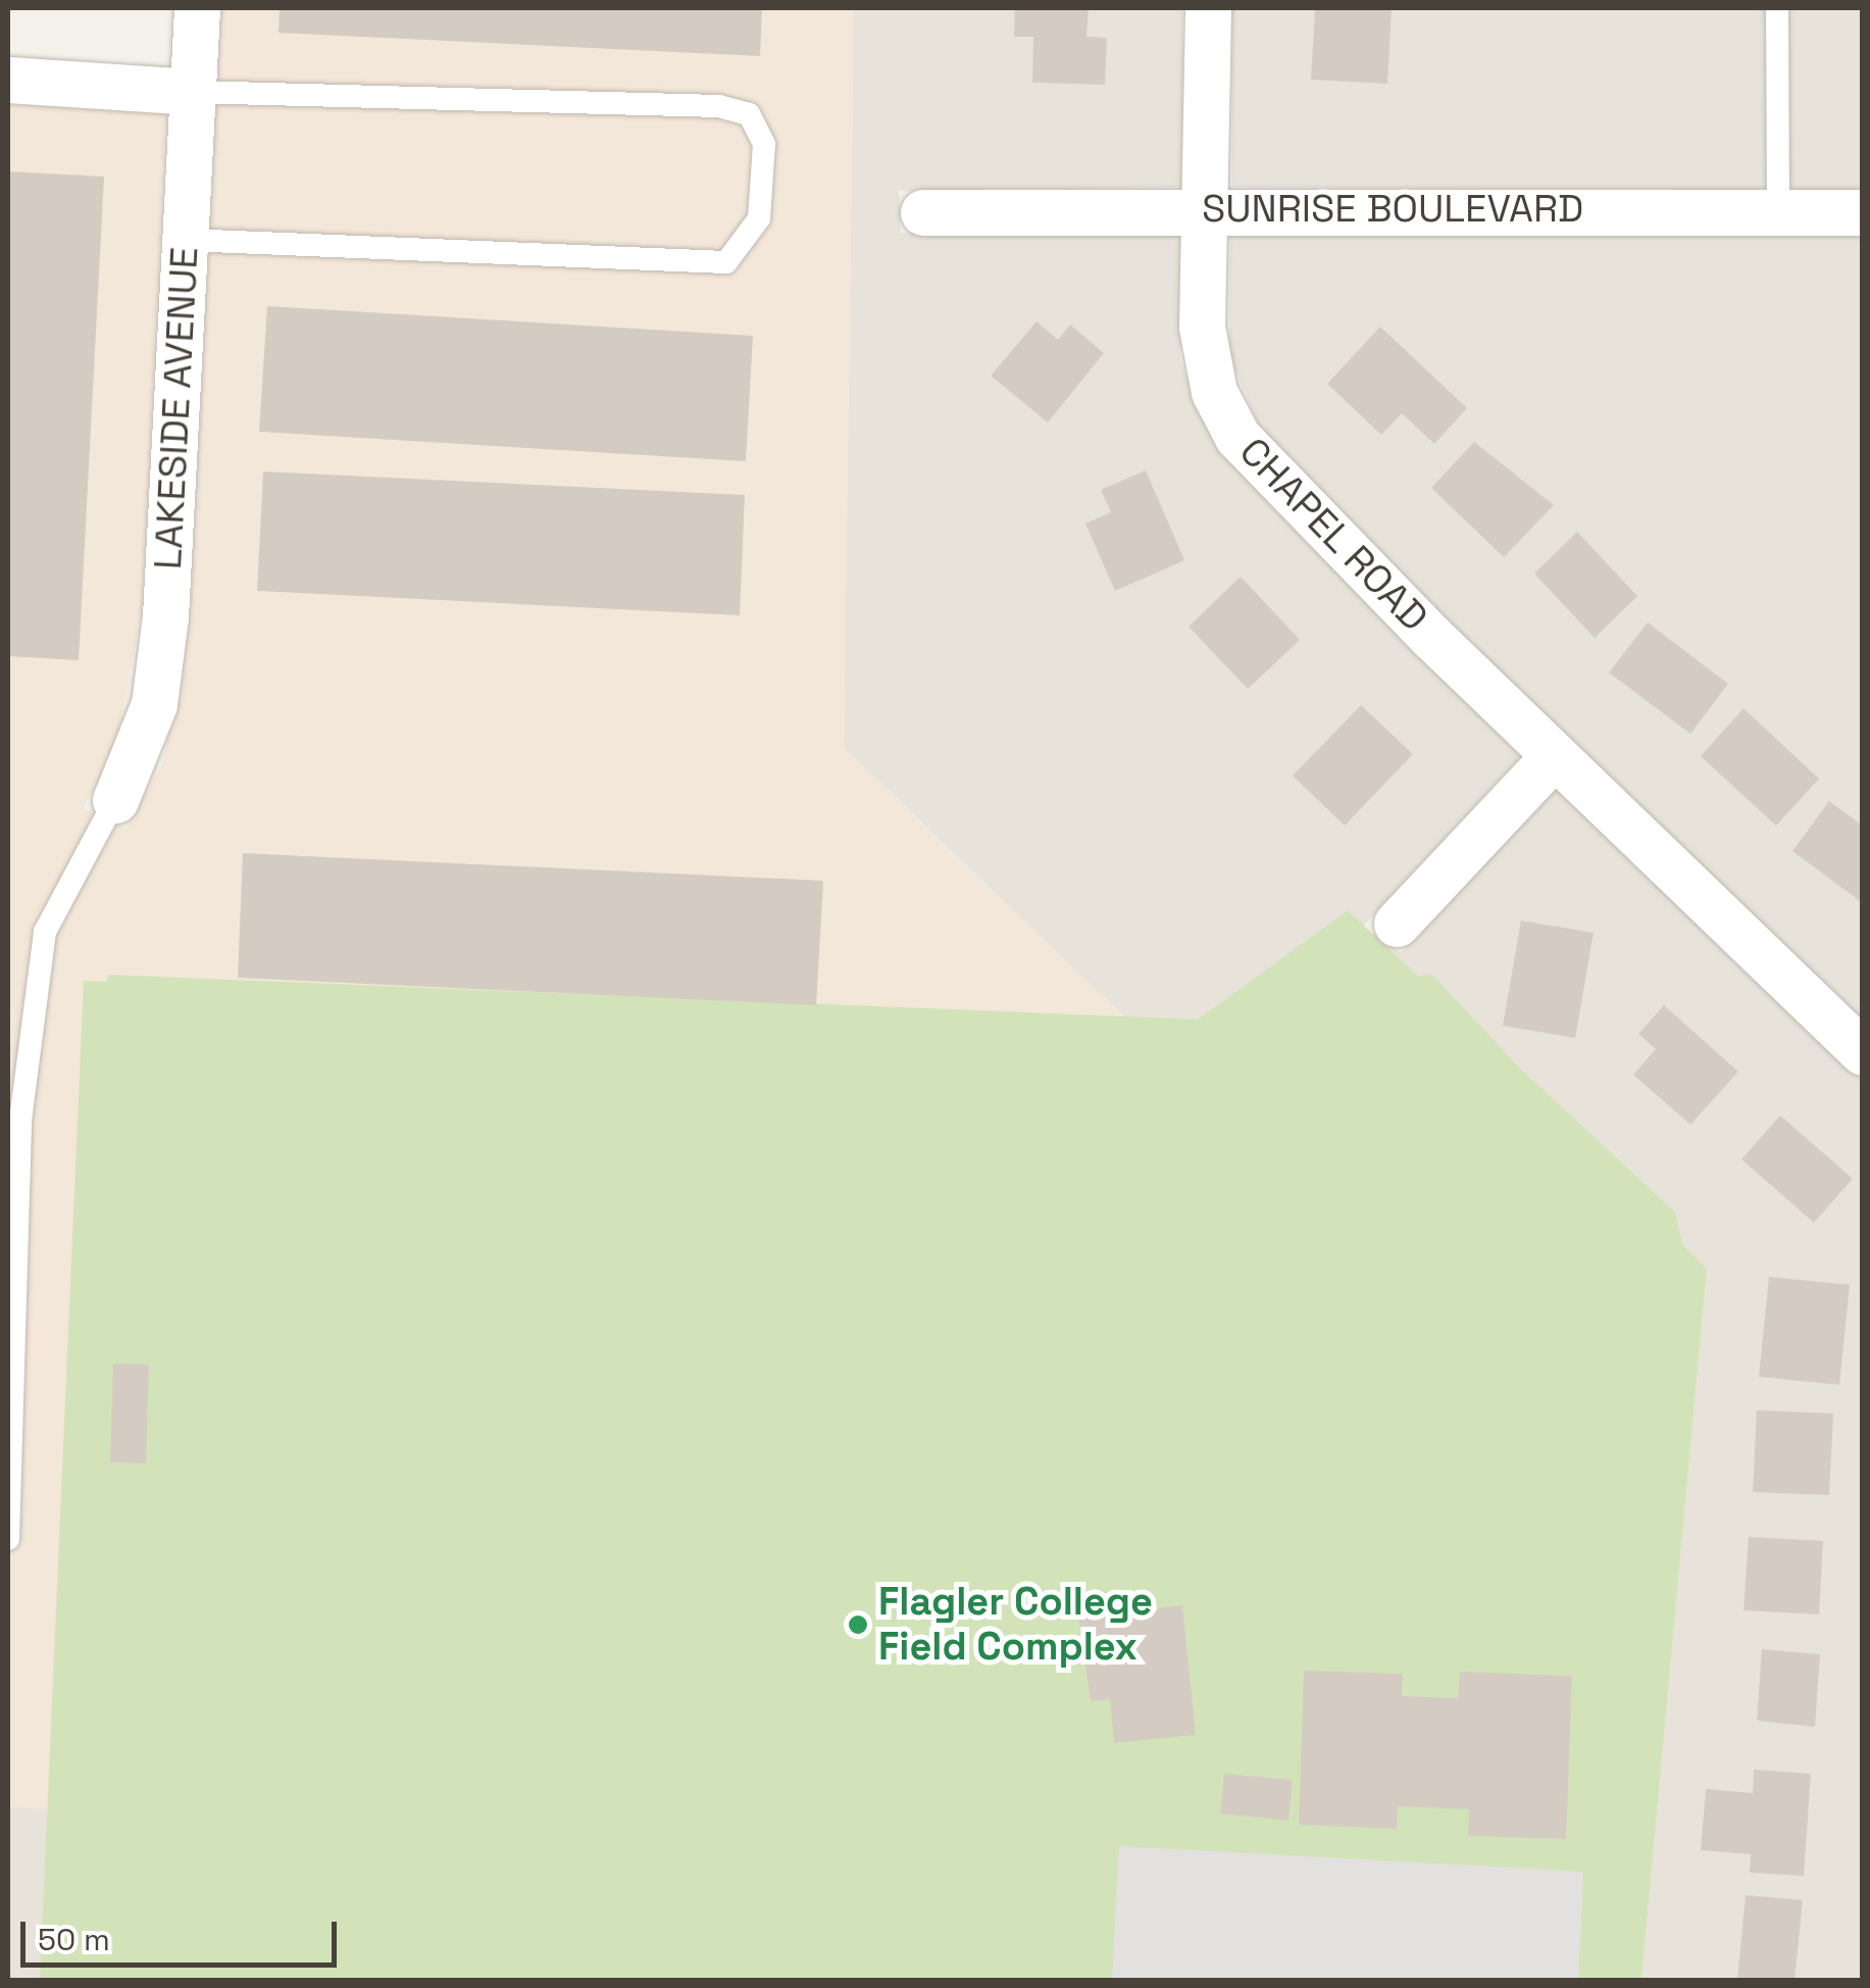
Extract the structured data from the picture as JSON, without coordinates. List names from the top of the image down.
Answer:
{
  "streets": {
    "street": ["SUNRISE BOULEVARD", "LAKESIDE AVENUE", "CHAPEL ROAD"]
  },
  "crossings": [
    ["SUNRISE BOULEVARD", "CHAPEL ROAD"]
  ],
  "places": ["Flagler College Field Complex"],
  "scale_bar": "50 m"
}
